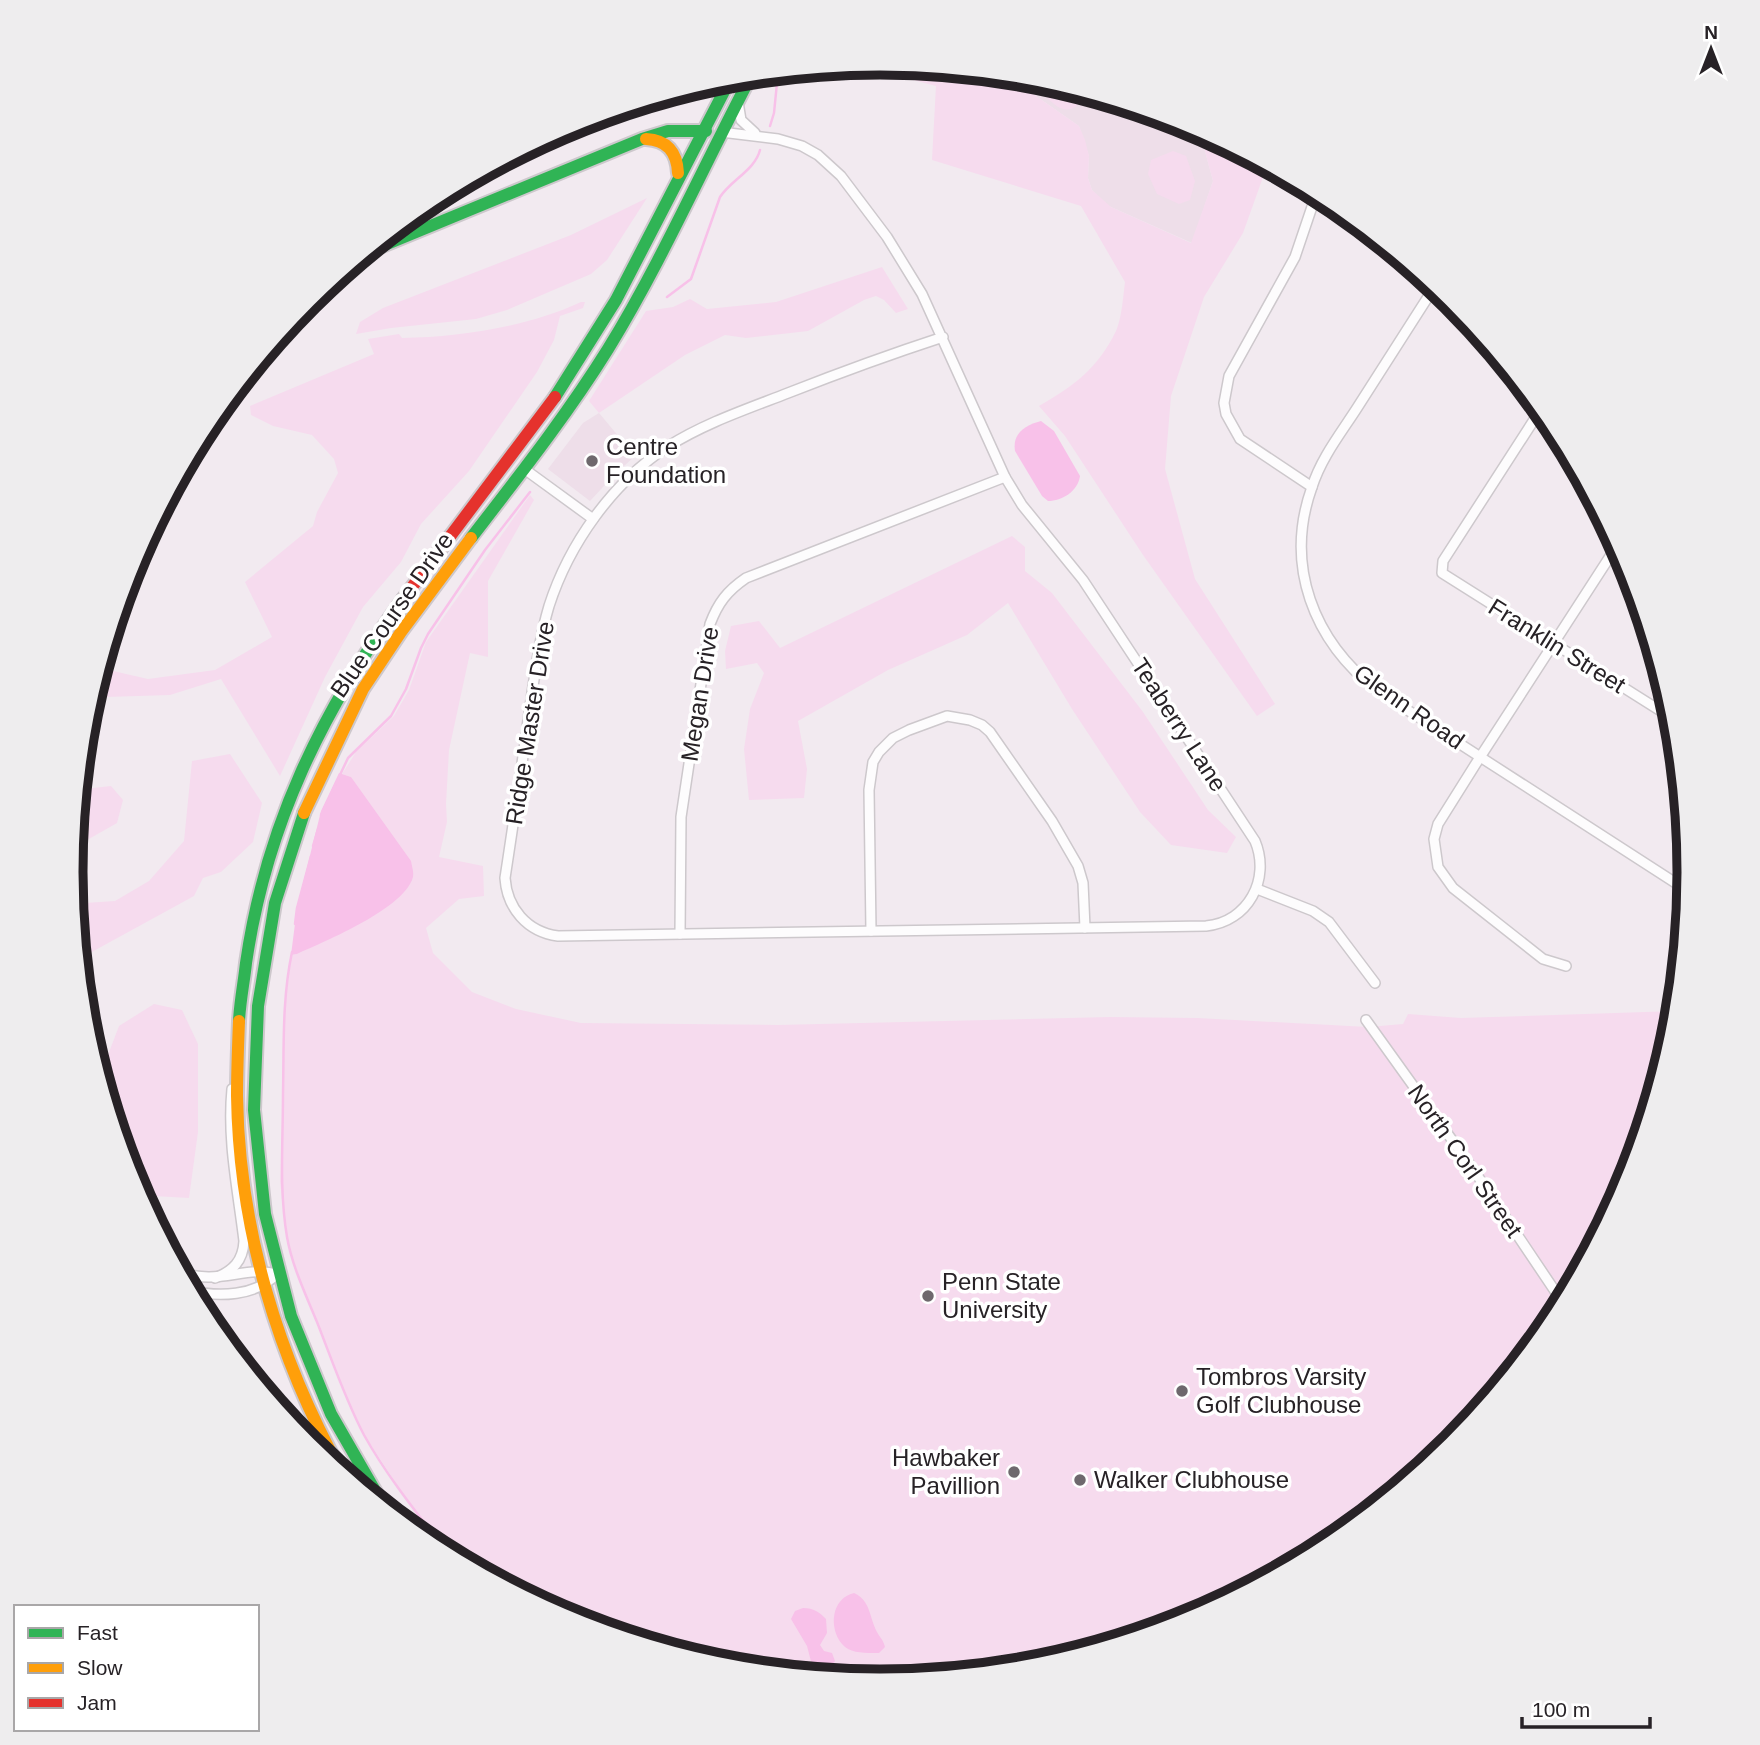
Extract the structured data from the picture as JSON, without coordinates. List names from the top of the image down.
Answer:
{
  "streets": {
    "main road": ["Blue Course Drive"],
    "street": [
      "Franklin Street",
      "Megan Drive",
      "Glenn Road",
      "Ridge Master Drive",
      "Teaberry Lane",
      "North Corl Street"
    ]
  },
  "crossings": [
    ["Blue Course Drive", "Teaberry Lane"],
    ["Megan Drive", "Ridge Master Drive"],
    ["Megan Drive", "Teaberry Lane"],
    ["Ridge Master Drive", "Teaberry Lane"]
  ],
  "places": [
    "Centre Foundation",
    "Penn State University",
    "Tombros Varsity Golf Clubhouse",
    "Hawbaker Pavillion",
    "Walker Clubhouse"
  ],
  "legend": ["Fast", "Slow", "Jam"],
  "scale_bar": "100 m",
  "north": "top"
}
